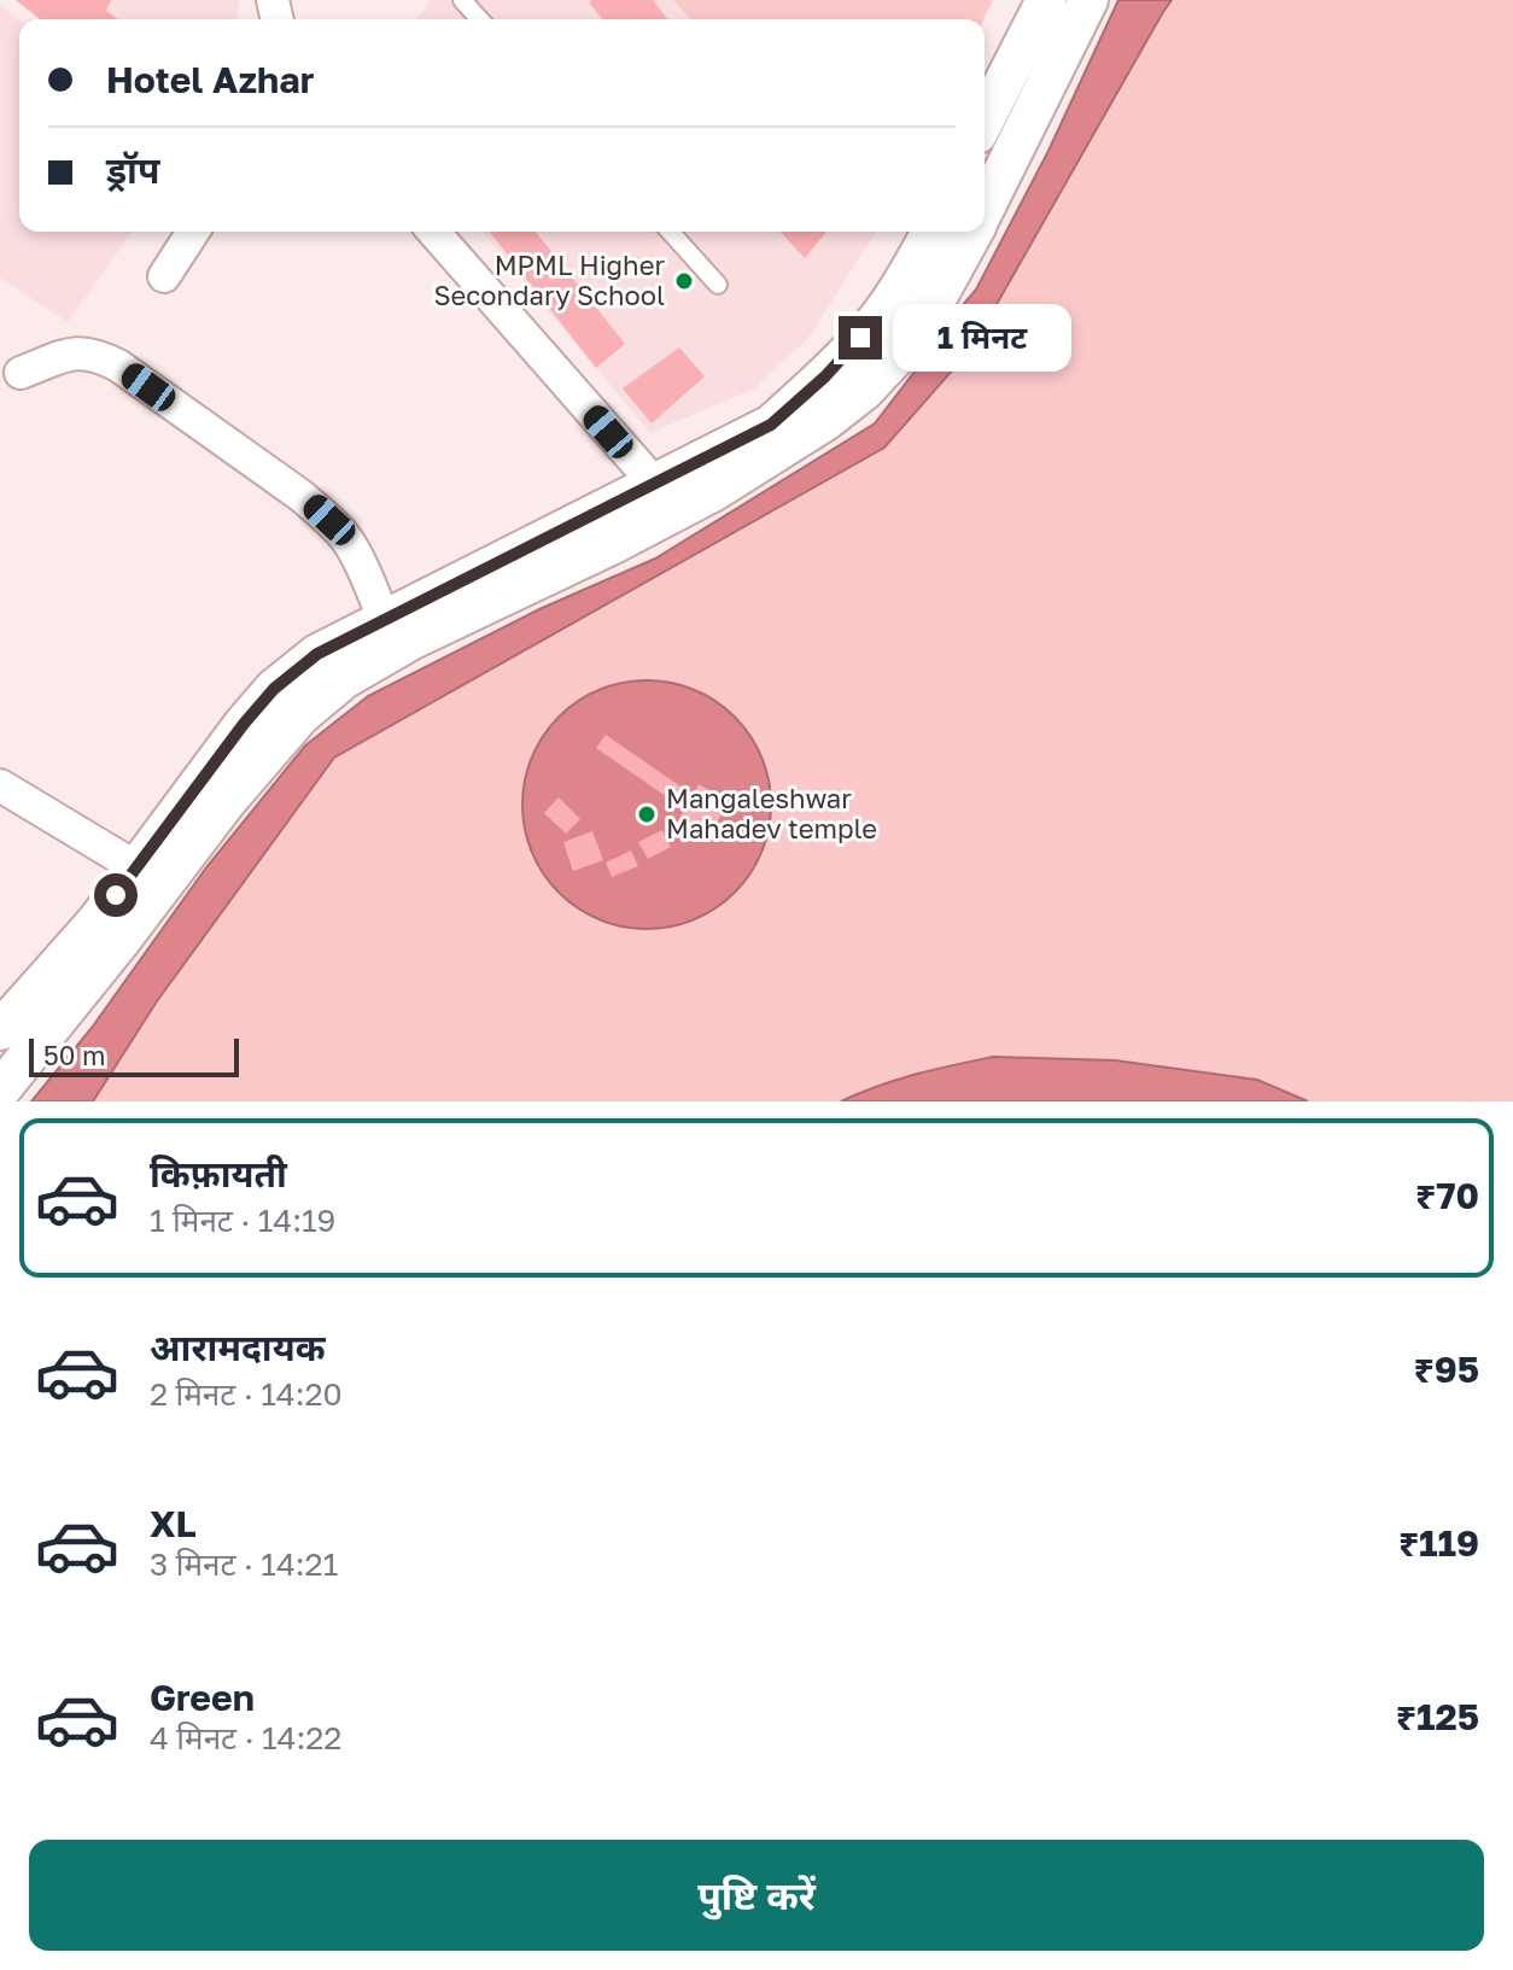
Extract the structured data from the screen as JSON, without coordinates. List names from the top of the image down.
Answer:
{
  "places": ["MPML Higher Secondary School", "Mangaleshwar Mahadev temple"],
  "scale_bar": "50 m",
  "page": {
    "banner": ["Hotel Azhar", "ड्रॉप"],
    "bubble": "1 मिनट",
    "scale": "50 m",
    "list": [
      {
        "name": "किफ़ायती",
        "note": "1 मिनट · 14:19",
        "value": "₹70"
      },
      {
        "name": "आरामदायक",
        "note": "2 मिनट · 14:20",
        "value": "₹95"
      },
      {
        "name": "XL",
        "note": "3 मिनट · 14:21",
        "value": "₹119"
      },
      {
        "name": "Green",
        "note": "4 मिनट · 14:22",
        "value": "₹125"
      }
    ],
    "buttons": "पुष्टि करें"
  }
}
